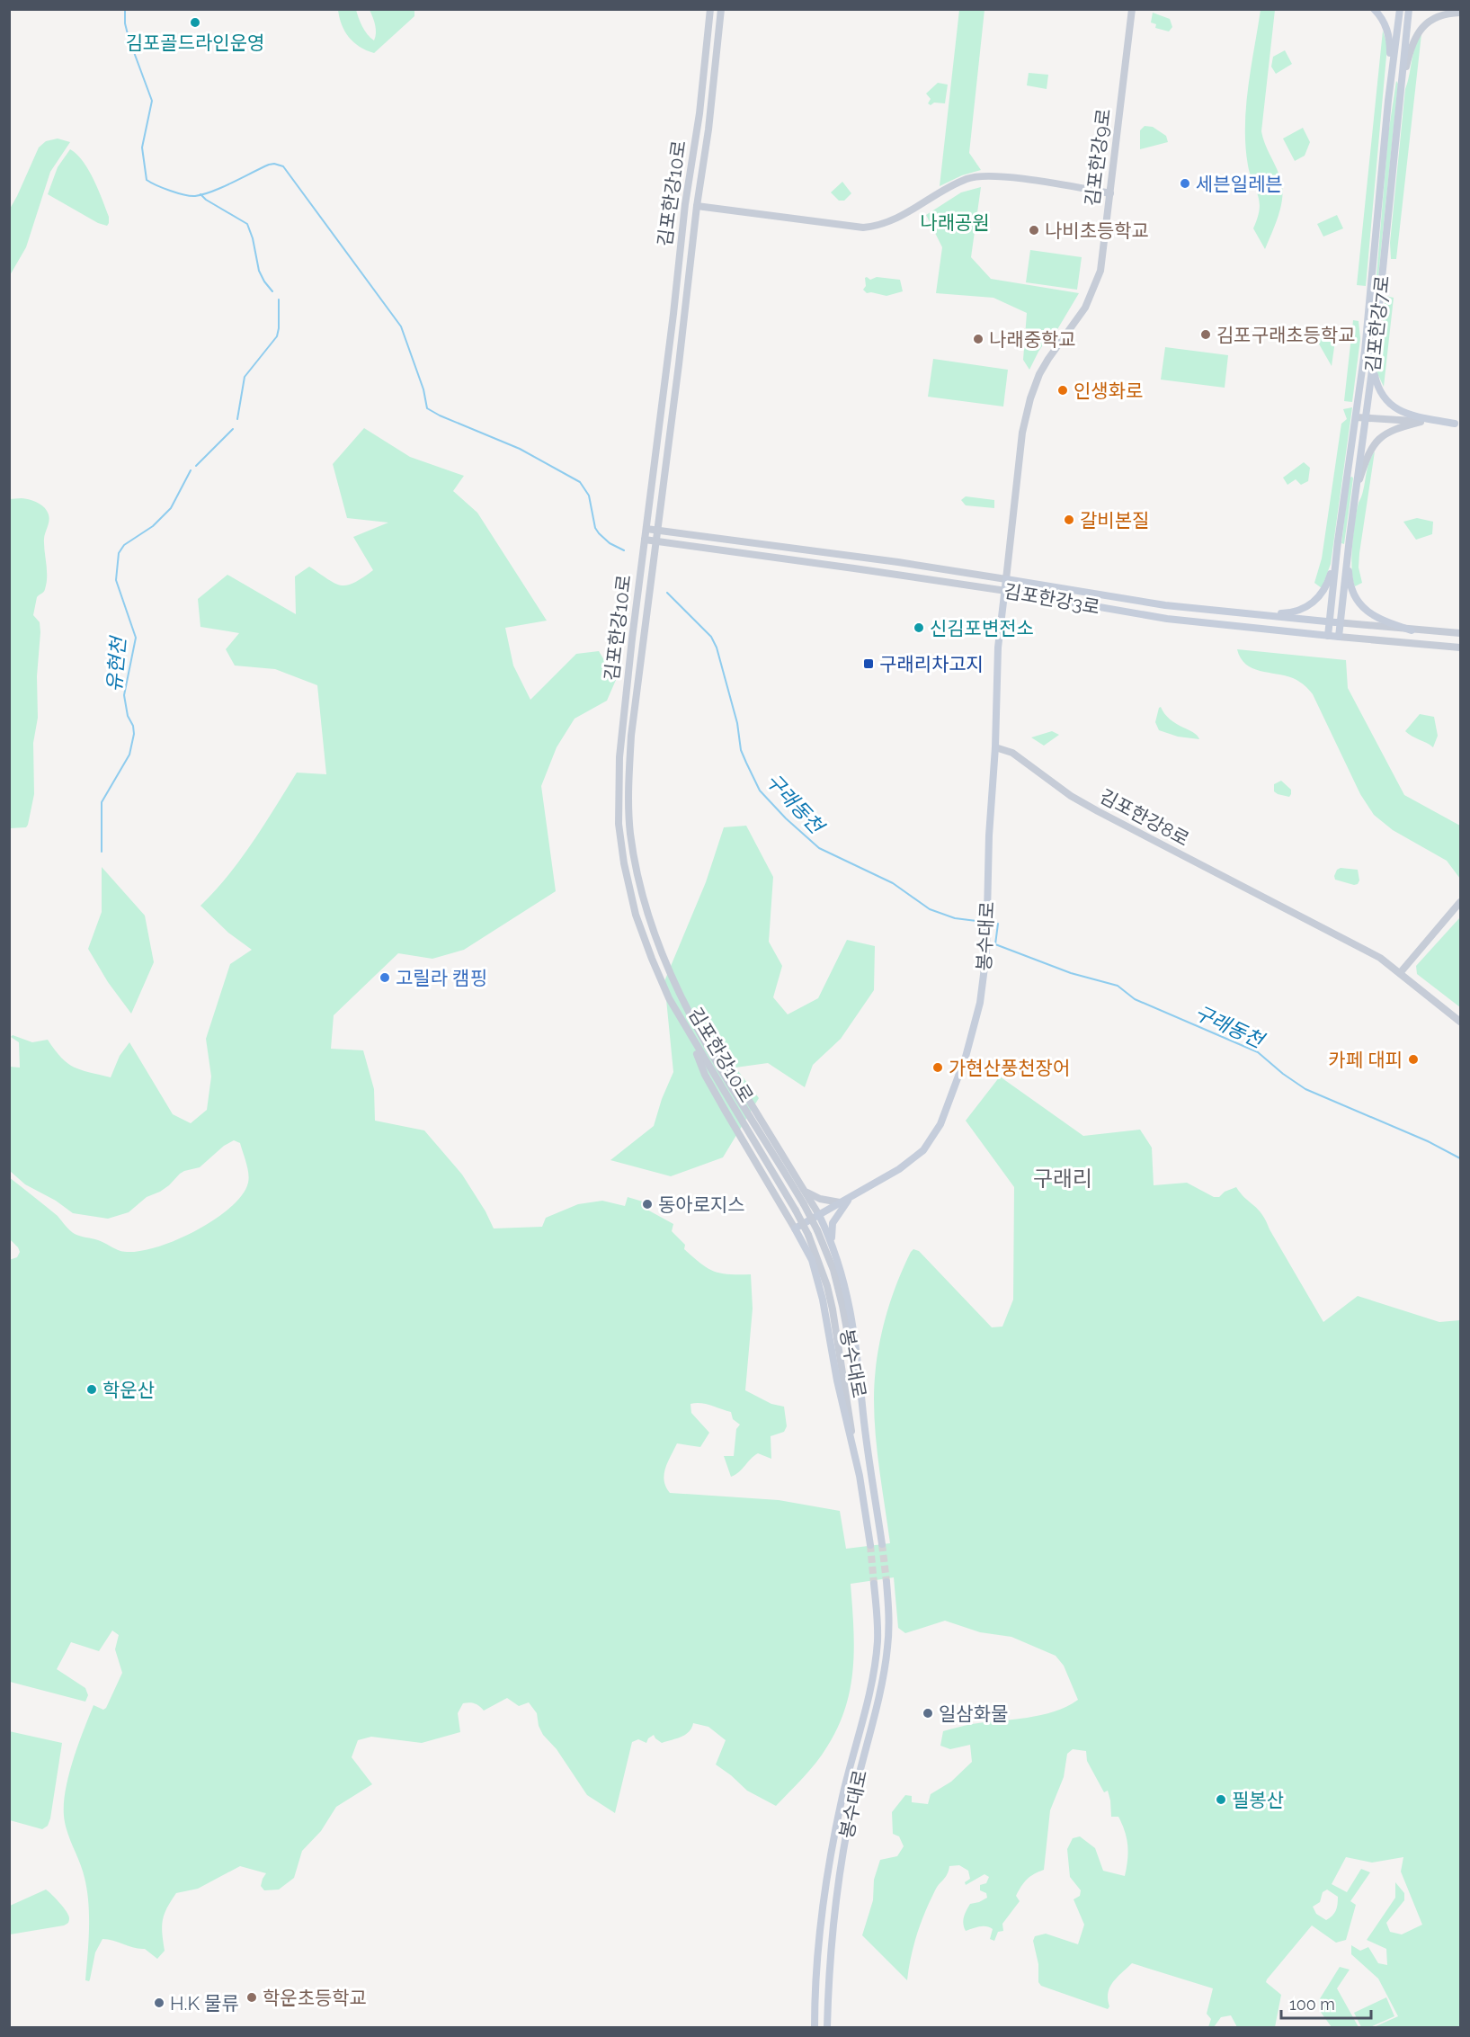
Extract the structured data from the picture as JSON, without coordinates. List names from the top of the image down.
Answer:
{
  "streets": {
    "main road": ["김포한강7로", "김포한강3로", "봉수대로"],
    "street": ["김포한강9로", "김포한강10로", "김포한강8로"]
  },
  "crossings": [
    ["김포한강9로", "김포한강3로"],
    ["김포한강9로", "봉수대로"],
    ["김포한강10로", "김포한강3로"],
    ["김포한강10로", "봉수대로"],
    ["김포한강7로", "김포한강3로"],
    ["김포한강3로", "봉수대로"],
    ["김포한강8로", "봉수대로"]
  ],
  "districts": ["구래리"],
  "water": ["유현천", "구래동천"],
  "parks": ["나래공원"],
  "places": {
    "other": [
      "김포골드라인운영",
      "세븐일레븐",
      "나비초등학교",
      "김포구래초등학교",
      "나래중학교",
      "인생화로",
      "갈비본질",
      "신김포변전소",
      "고릴라 캠핑",
      "카페 대피",
      "가현산풍천장어",
      "동아로지스",
      "학운산",
      "일삼화물",
      "필봉산",
      "학운초등학교",
      "H.K 물류"
    ],
    "transit": ["구래리차고지"]
  },
  "scale_bar": "100 m"
}
